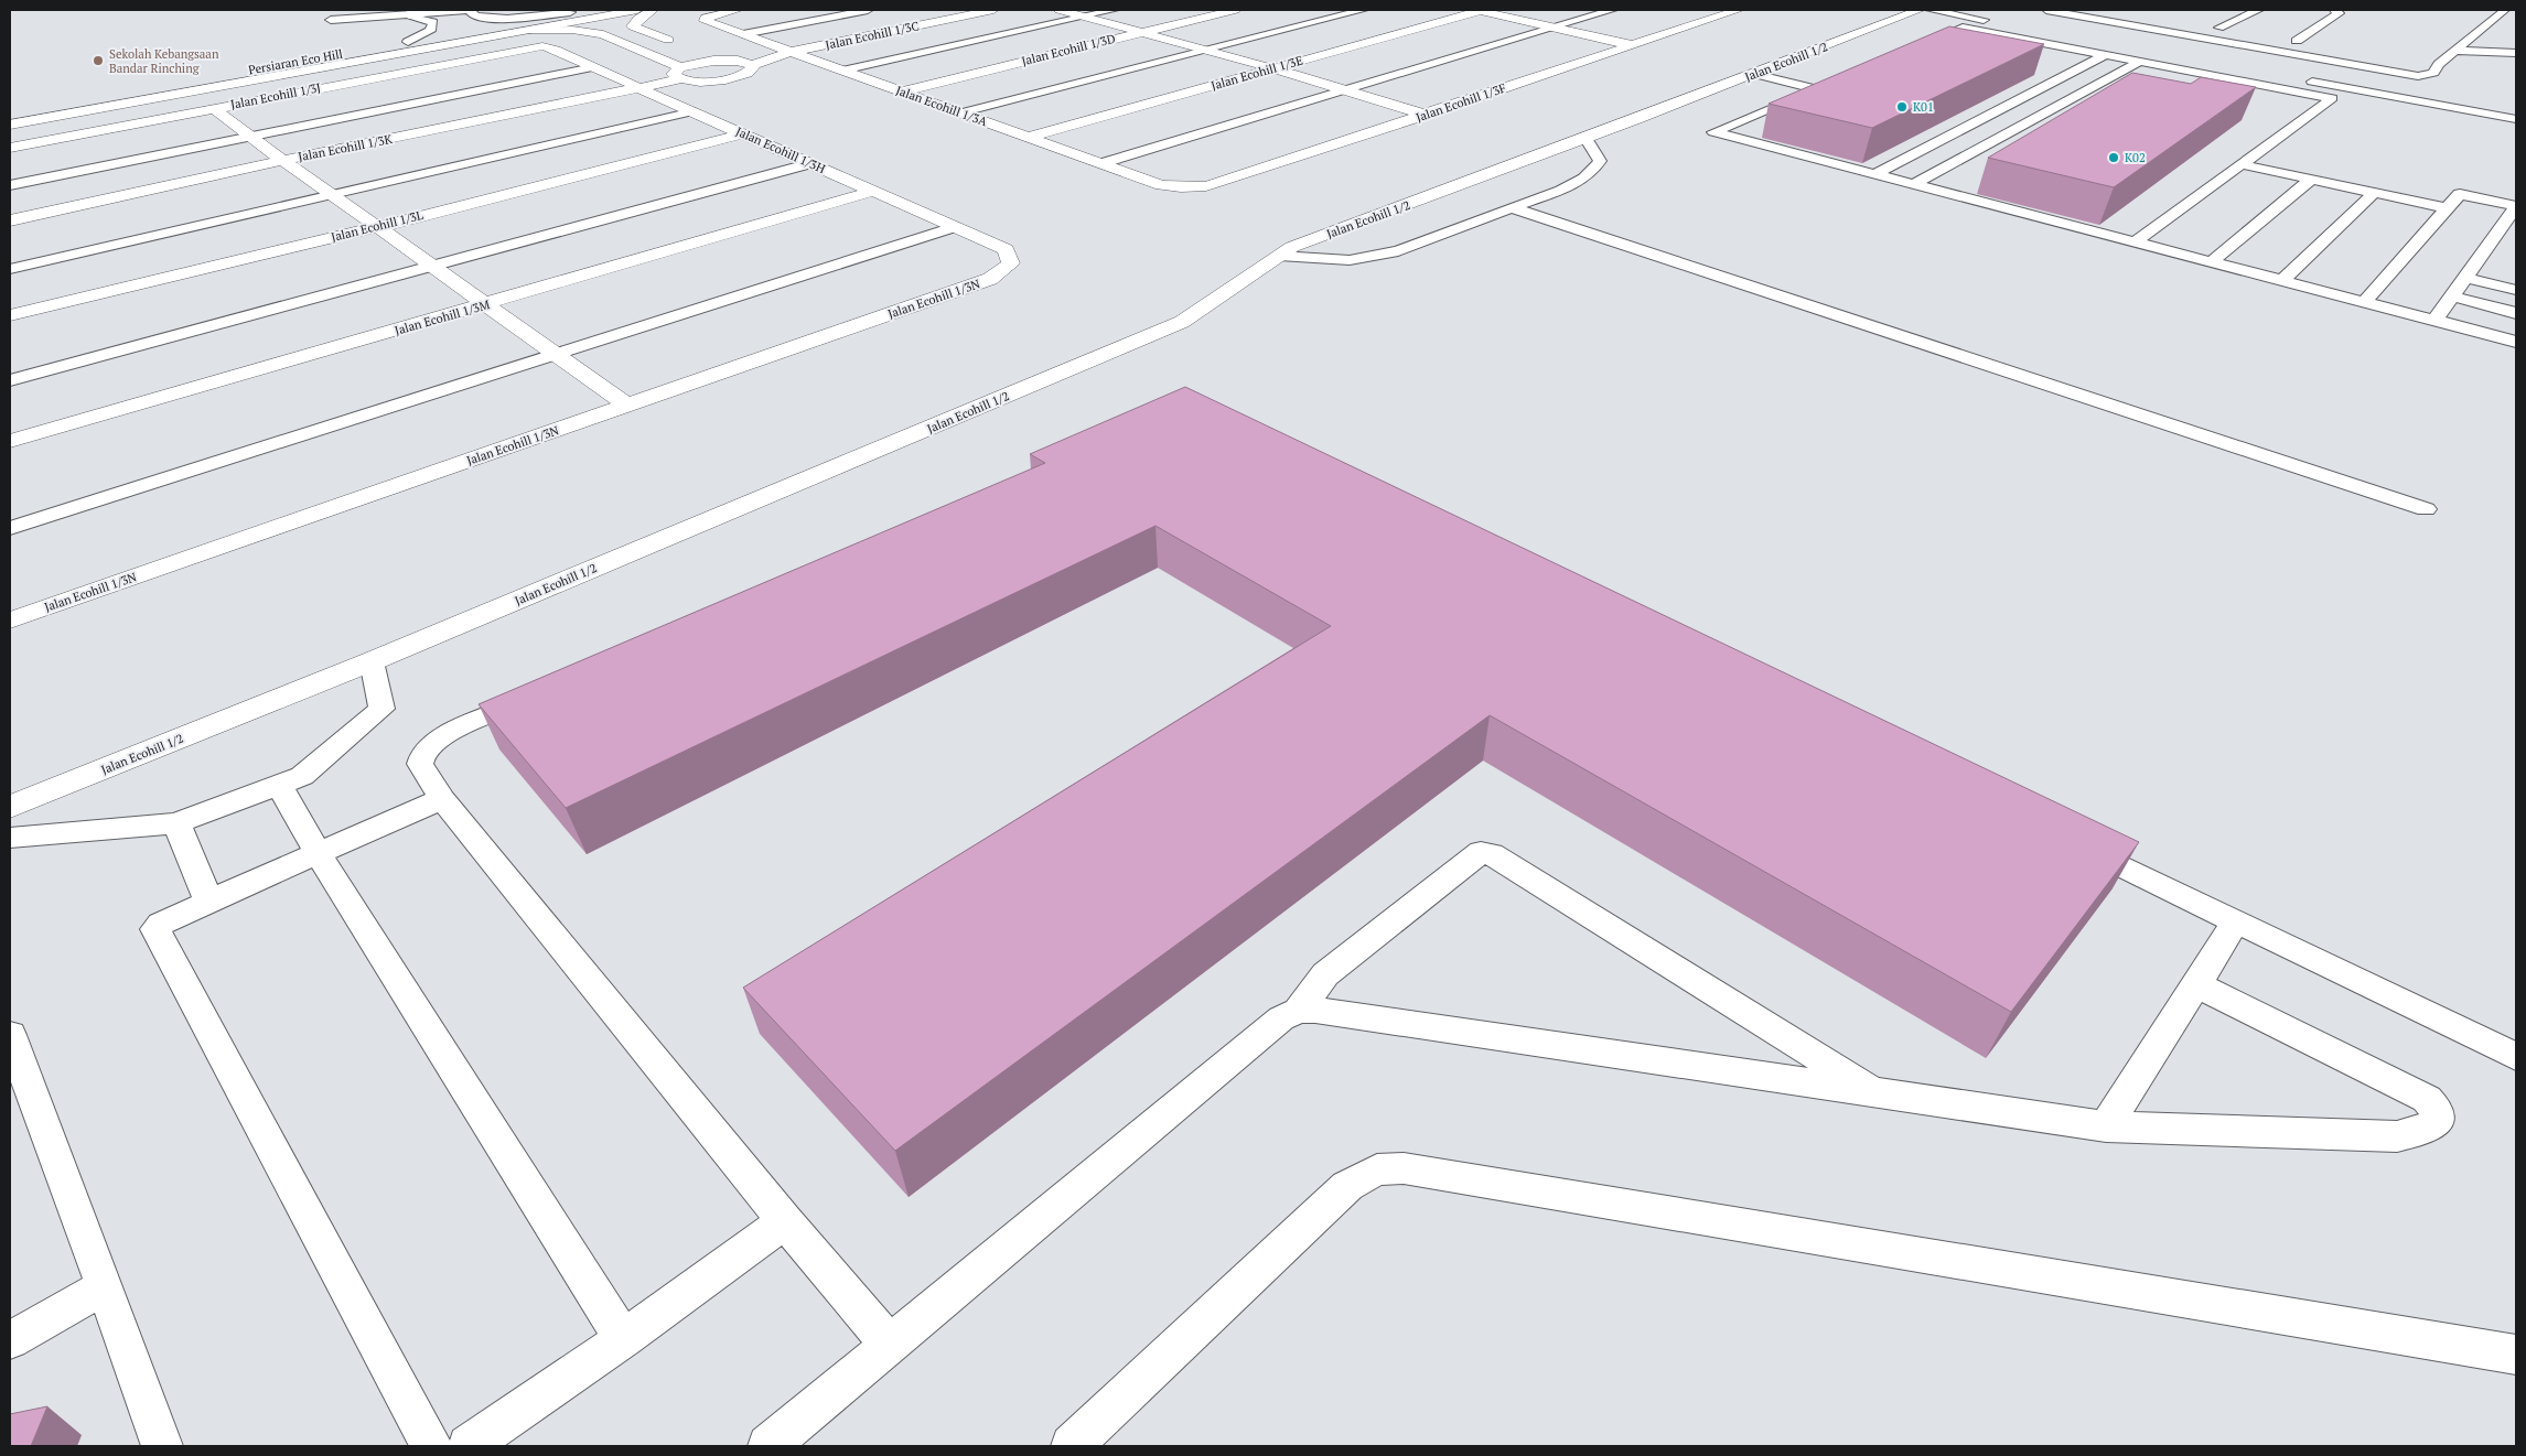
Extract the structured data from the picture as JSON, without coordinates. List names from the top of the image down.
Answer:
{
  "streets": {
    "street": [
      "Jalan Ecohill 1/3C",
      "Jalan Ecohill 1/3D",
      "Persiaran Eco Hill",
      "Jalan Ecohill 1/2",
      "Jalan Ecohill 1/3E",
      "Jalan Ecohill 1/3J",
      "Jalan Ecohill 1/3F",
      "Jalan Ecohill 1/3A",
      "Jalan Ecohill 1/3K",
      "Jalan Ecohill 1/3H",
      "Jalan Ecohill 1/3L",
      "Jalan Ecohill 1/3N",
      "Jalan Ecohill 1/3M"
    ]
  },
  "crossings": [
    ["Jalan Ecohill 1/3C", "Jalan Ecohill 1/3A"],
    ["Jalan Ecohill 1/3C", "Jalan Ecohill 1/3K"],
    ["Jalan Ecohill 1/3D", "Jalan Ecohill 1/3A"],
    ["Jalan Ecohill 1/3E", "Jalan Ecohill 1/3A"],
    ["Jalan Ecohill 1/3J", "Jalan Ecohill 1/3H"],
    ["Jalan Ecohill 1/3F", "Jalan Ecohill 1/3A"],
    ["Jalan Ecohill 1/3K", "Jalan Ecohill 1/3H"],
    ["Jalan Ecohill 1/3H", "Jalan Ecohill 1/3L"],
    ["Jalan Ecohill 1/3H", "Jalan Ecohill 1/3N"],
    ["Jalan Ecohill 1/3H", "Jalan Ecohill 1/3M"]
  ],
  "places": ["Sekolah Kebangsaan Bandar Rinching", "K01", "K02"]
}
